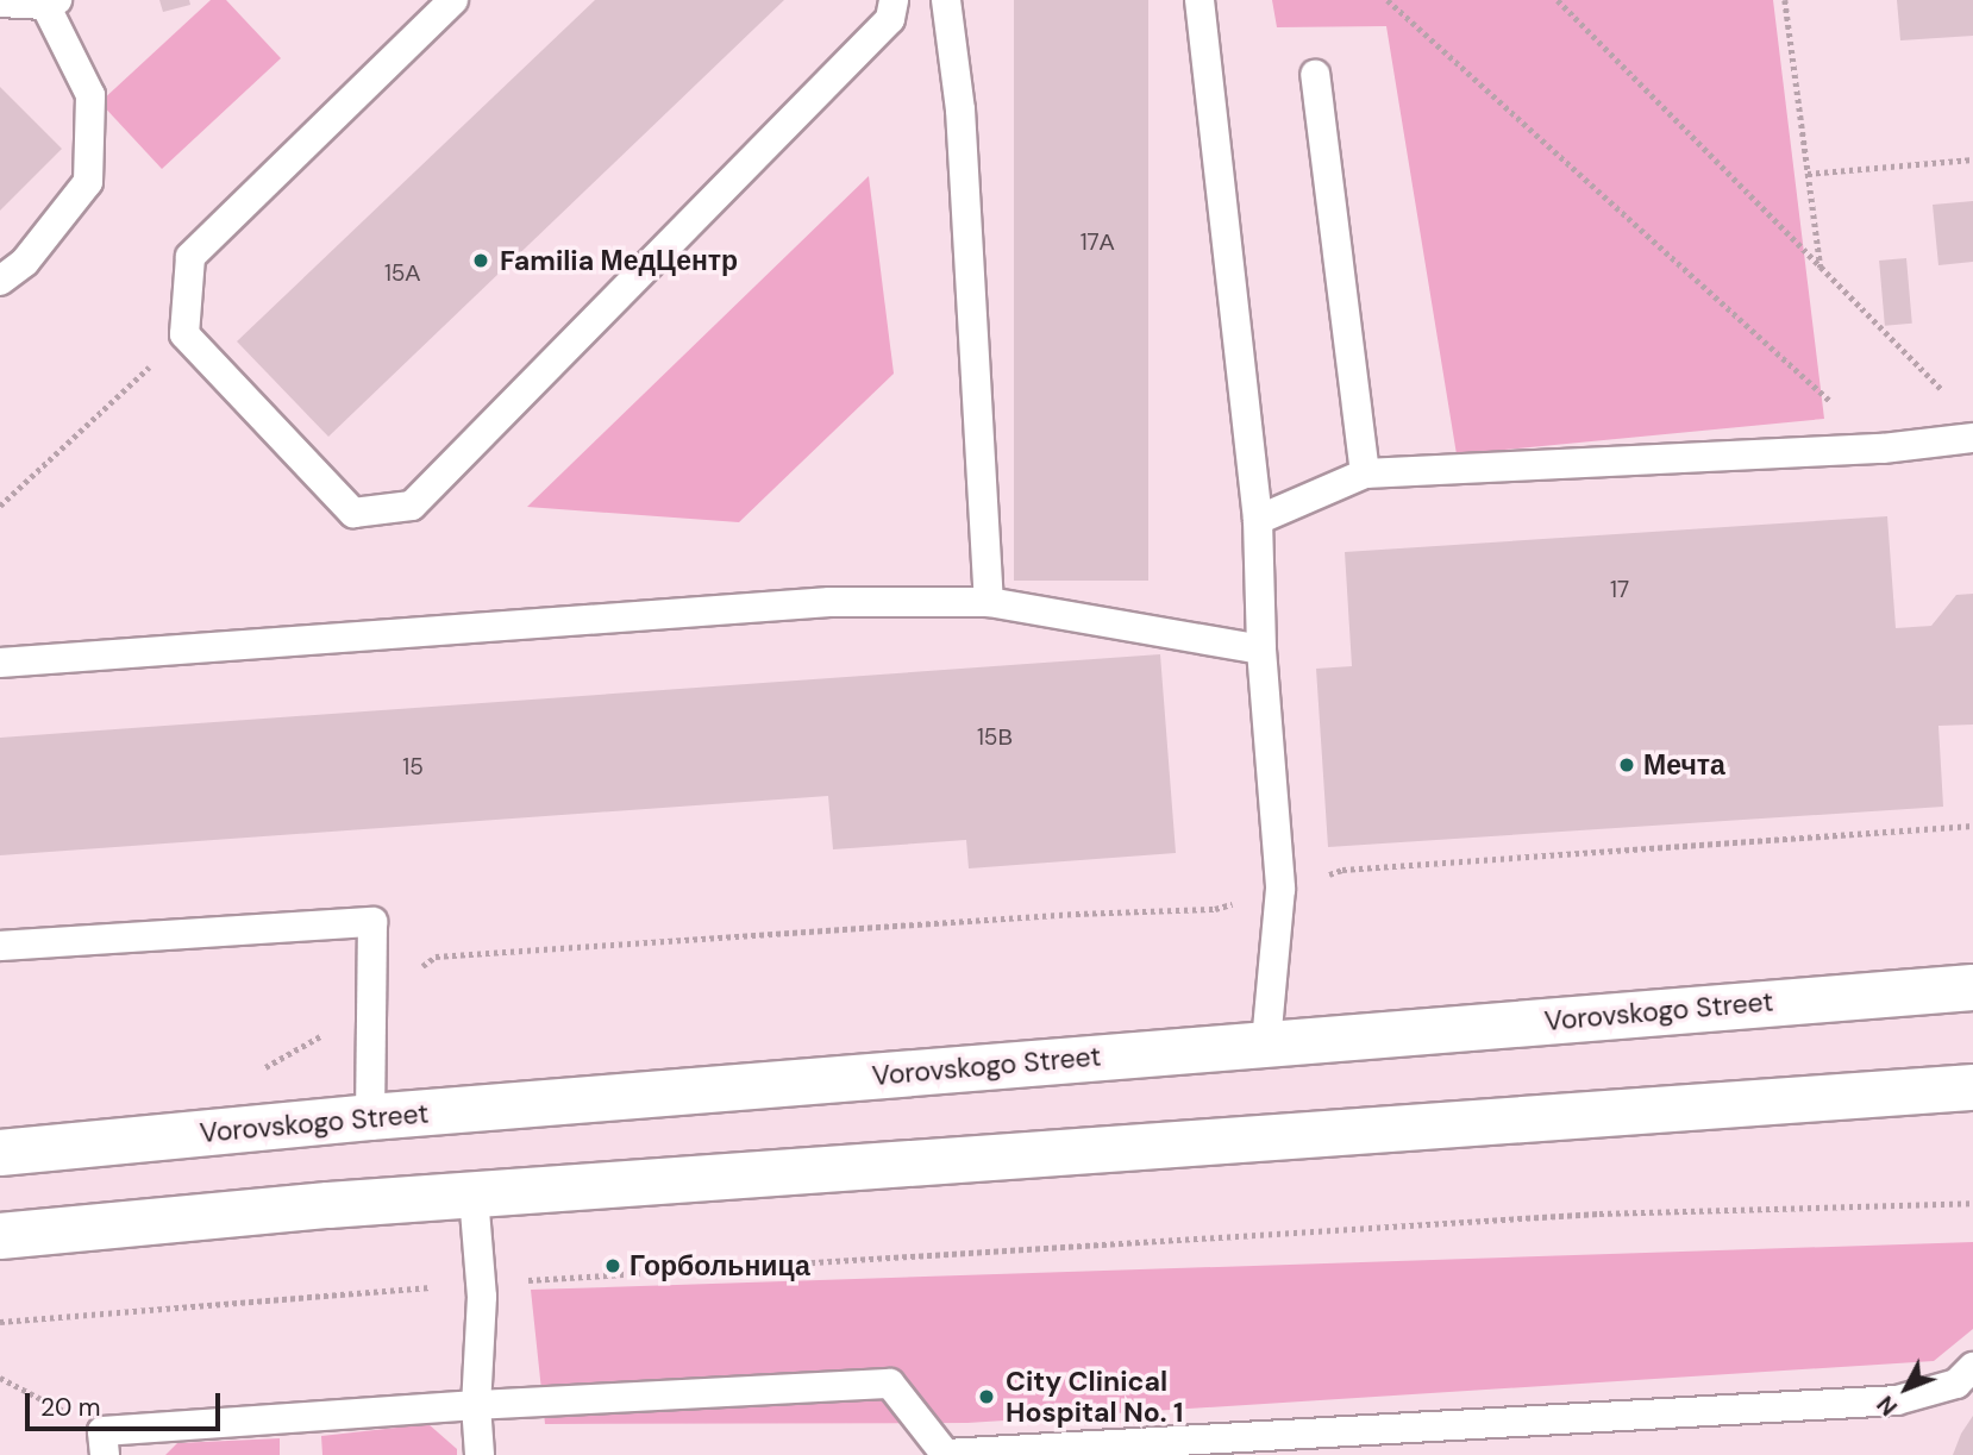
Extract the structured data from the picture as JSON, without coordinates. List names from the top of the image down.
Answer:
{
  "streets": {
    "main road": ["Vorovskogo Street"]
  },
  "places": [
    "Familia МедЦентр",
    "Мечта",
    "Горбольница",
    "City Clinical Hospital No. 1"
  ],
  "house_numbers": [
    "17А",
    "15А",
    "17",
    "15В",
    "15"
  ],
  "scale_bar": "20 m",
  "north": "bottom left"
}
